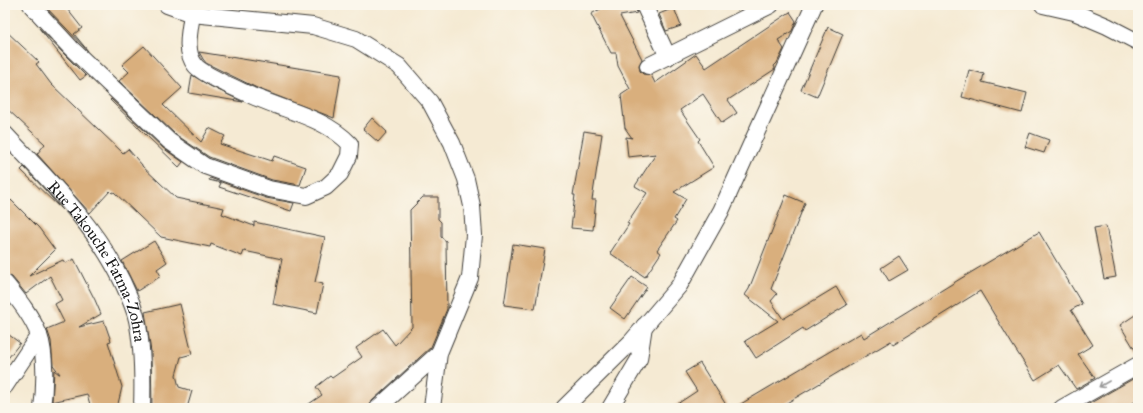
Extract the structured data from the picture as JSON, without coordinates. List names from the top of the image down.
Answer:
{
  "streets": {
    "street": ["Rue Takouche Fatma-Zohra"]
  }
}
